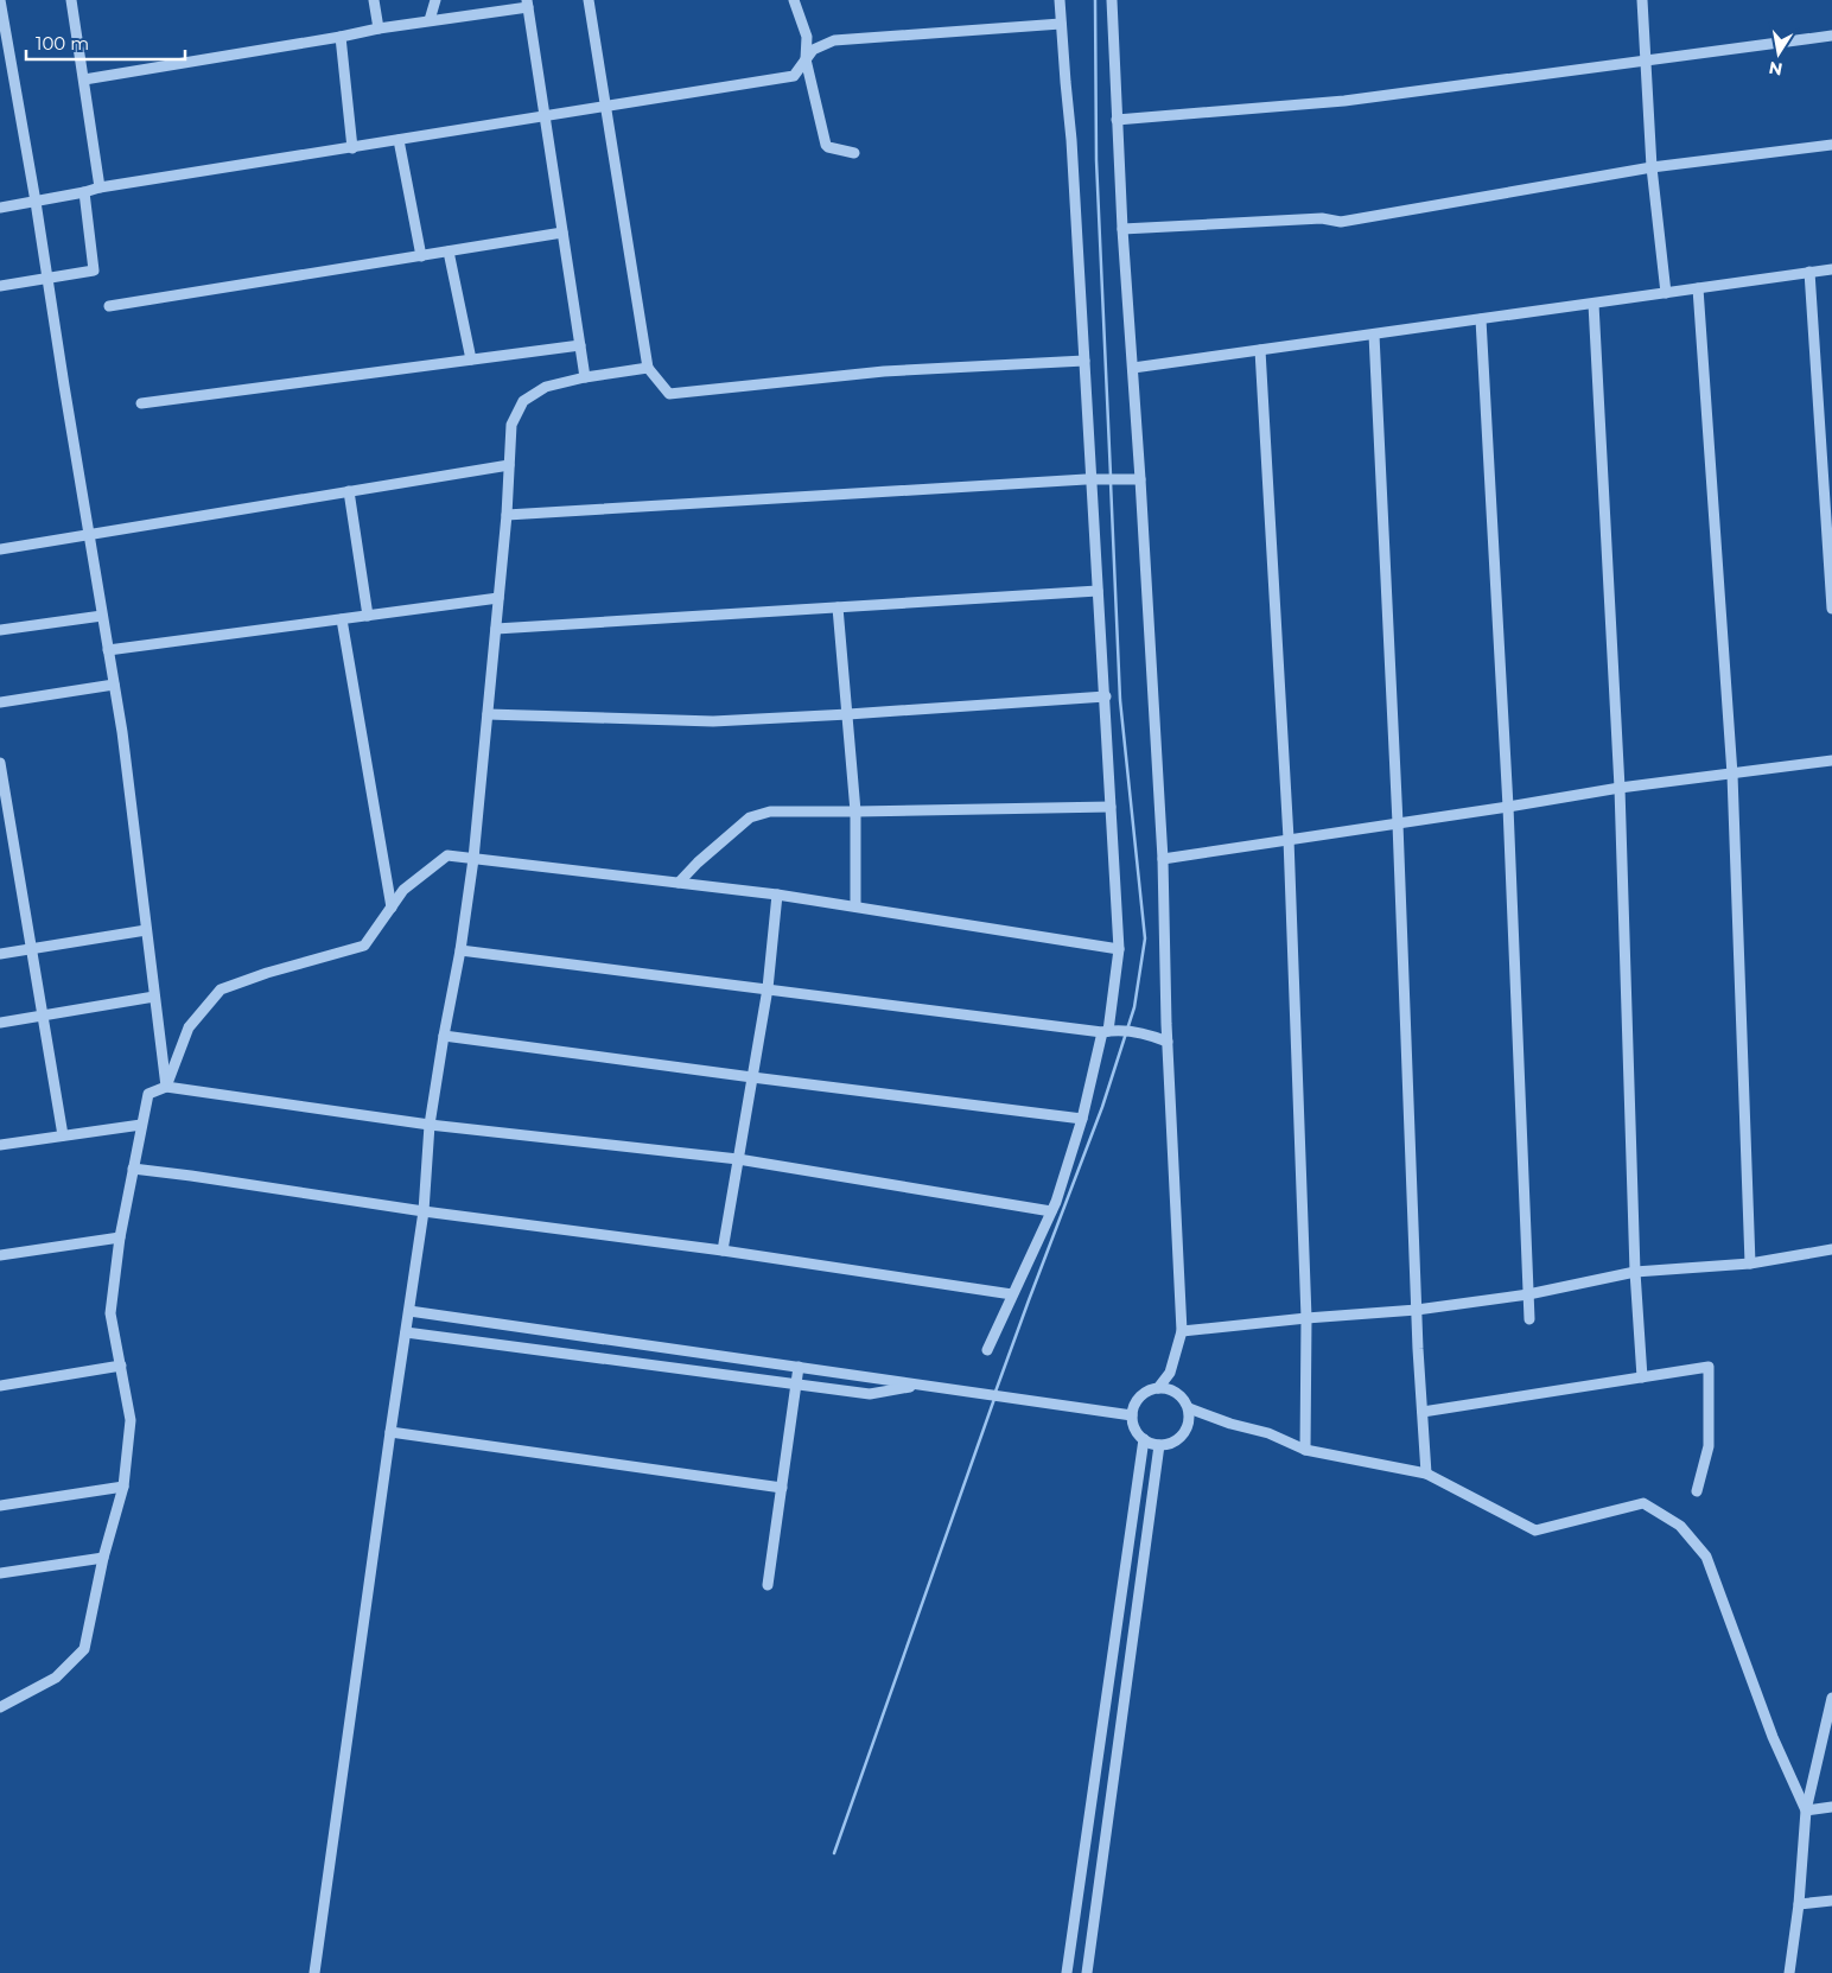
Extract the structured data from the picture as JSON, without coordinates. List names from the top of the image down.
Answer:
{
  "scale_bar": "100 m",
  "north": "bottom"
}
